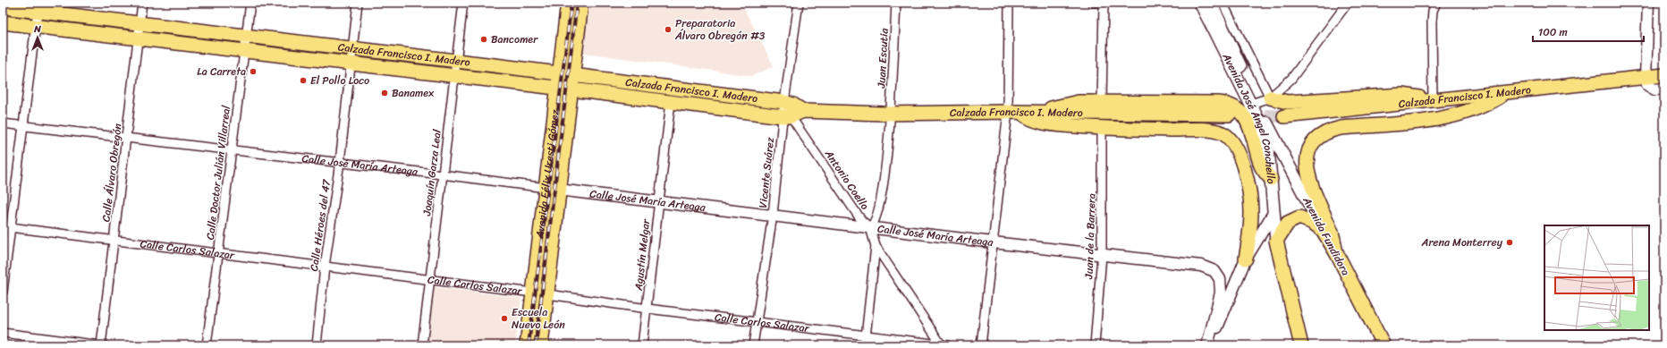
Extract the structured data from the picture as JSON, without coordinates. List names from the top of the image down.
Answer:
{
  "streets": {
    "main road": [
      "Calzada Francisco I. Madero",
      "Avenida José Ángel Conchello",
      "Avenida Félix Uresti Gómez",
      "Avenida Fundidora"
    ],
    "street": [
      "Juan Escutia",
      "Calle José María Arteaga",
      "Calle Álvaro Obregón",
      "Calle Doctor Julián Villarreal",
      "Joaquín Garza Leal",
      "Vicente Suárez",
      "Antonio Coello",
      "Calle Héroes del 47",
      "Juan de la Barrera",
      "Calle Carlos Salazar",
      "Agustín Melgar"
    ]
  },
  "crossings": [
    ["Calzada Francisco I. Madero", "Juan Escutia"],
    ["Calzada Francisco I. Madero", "Calle Álvaro Obregón"],
    ["Calzada Francisco I. Madero", "Calle Doctor Julián Villarreal"],
    ["Calzada Francisco I. Madero", "Joaquín Garza Leal"],
    ["Calzada Francisco I. Madero", "Vicente Suárez"],
    ["Calzada Francisco I. Madero", "Avenida Félix Uresti Gómez"],
    ["Calzada Francisco I. Madero", "Antonio Coello"],
    ["Calzada Francisco I. Madero", "Calle Héroes del 47"],
    ["Calzada Francisco I. Madero", "Agustín Melgar"],
    ["Juan Escutia", "Calle José María Arteaga"],
    ["Juan Escutia", "Antonio Coello"],
    ["Avenida José Ángel Conchello", "Avenida Fundidora"],
    ["Calle José María Arteaga", "Calle Álvaro Obregón"],
    ["Calle José María Arteaga", "Calle Doctor Julián Villarreal"],
    ["Calle José María Arteaga", "Joaquín Garza Leal"],
    ["Calle José María Arteaga", "Vicente Suárez"],
    ["Calle José María Arteaga", "Avenida Félix Uresti Gómez"],
    ["Calle José María Arteaga", "Antonio Coello"],
    ["Calle José María Arteaga", "Calle Héroes del 47"],
    ["Calle José María Arteaga", "Juan de la Barrera"],
    ["Calle José María Arteaga", "Agustín Melgar"],
    ["Calle Álvaro Obregón", "Calle Carlos Salazar"],
    ["Calle Doctor Julián Villarreal", "Calle Carlos Salazar"],
    ["Joaquín Garza Leal", "Calle Carlos Salazar"],
    ["Vicente Suárez", "Antonio Coello"],
    ["Vicente Suárez", "Calle Carlos Salazar"],
    ["Avenida Félix Uresti Gómez", "Calle Carlos Salazar"],
    ["Calle Héroes del 47", "Calle Carlos Salazar"],
    ["Calle Carlos Salazar", "Agustín Melgar"]
  ],
  "places": [
    "Preparatoria Álvaro Obregón #3",
    "Bancomer",
    "La Carreta",
    "El Pollo Loco",
    "Banamex",
    "Arena Monterrey",
    "Escuela Nuevo León"
  ],
  "scale_bar": "100 m",
  "north": "top"
}
